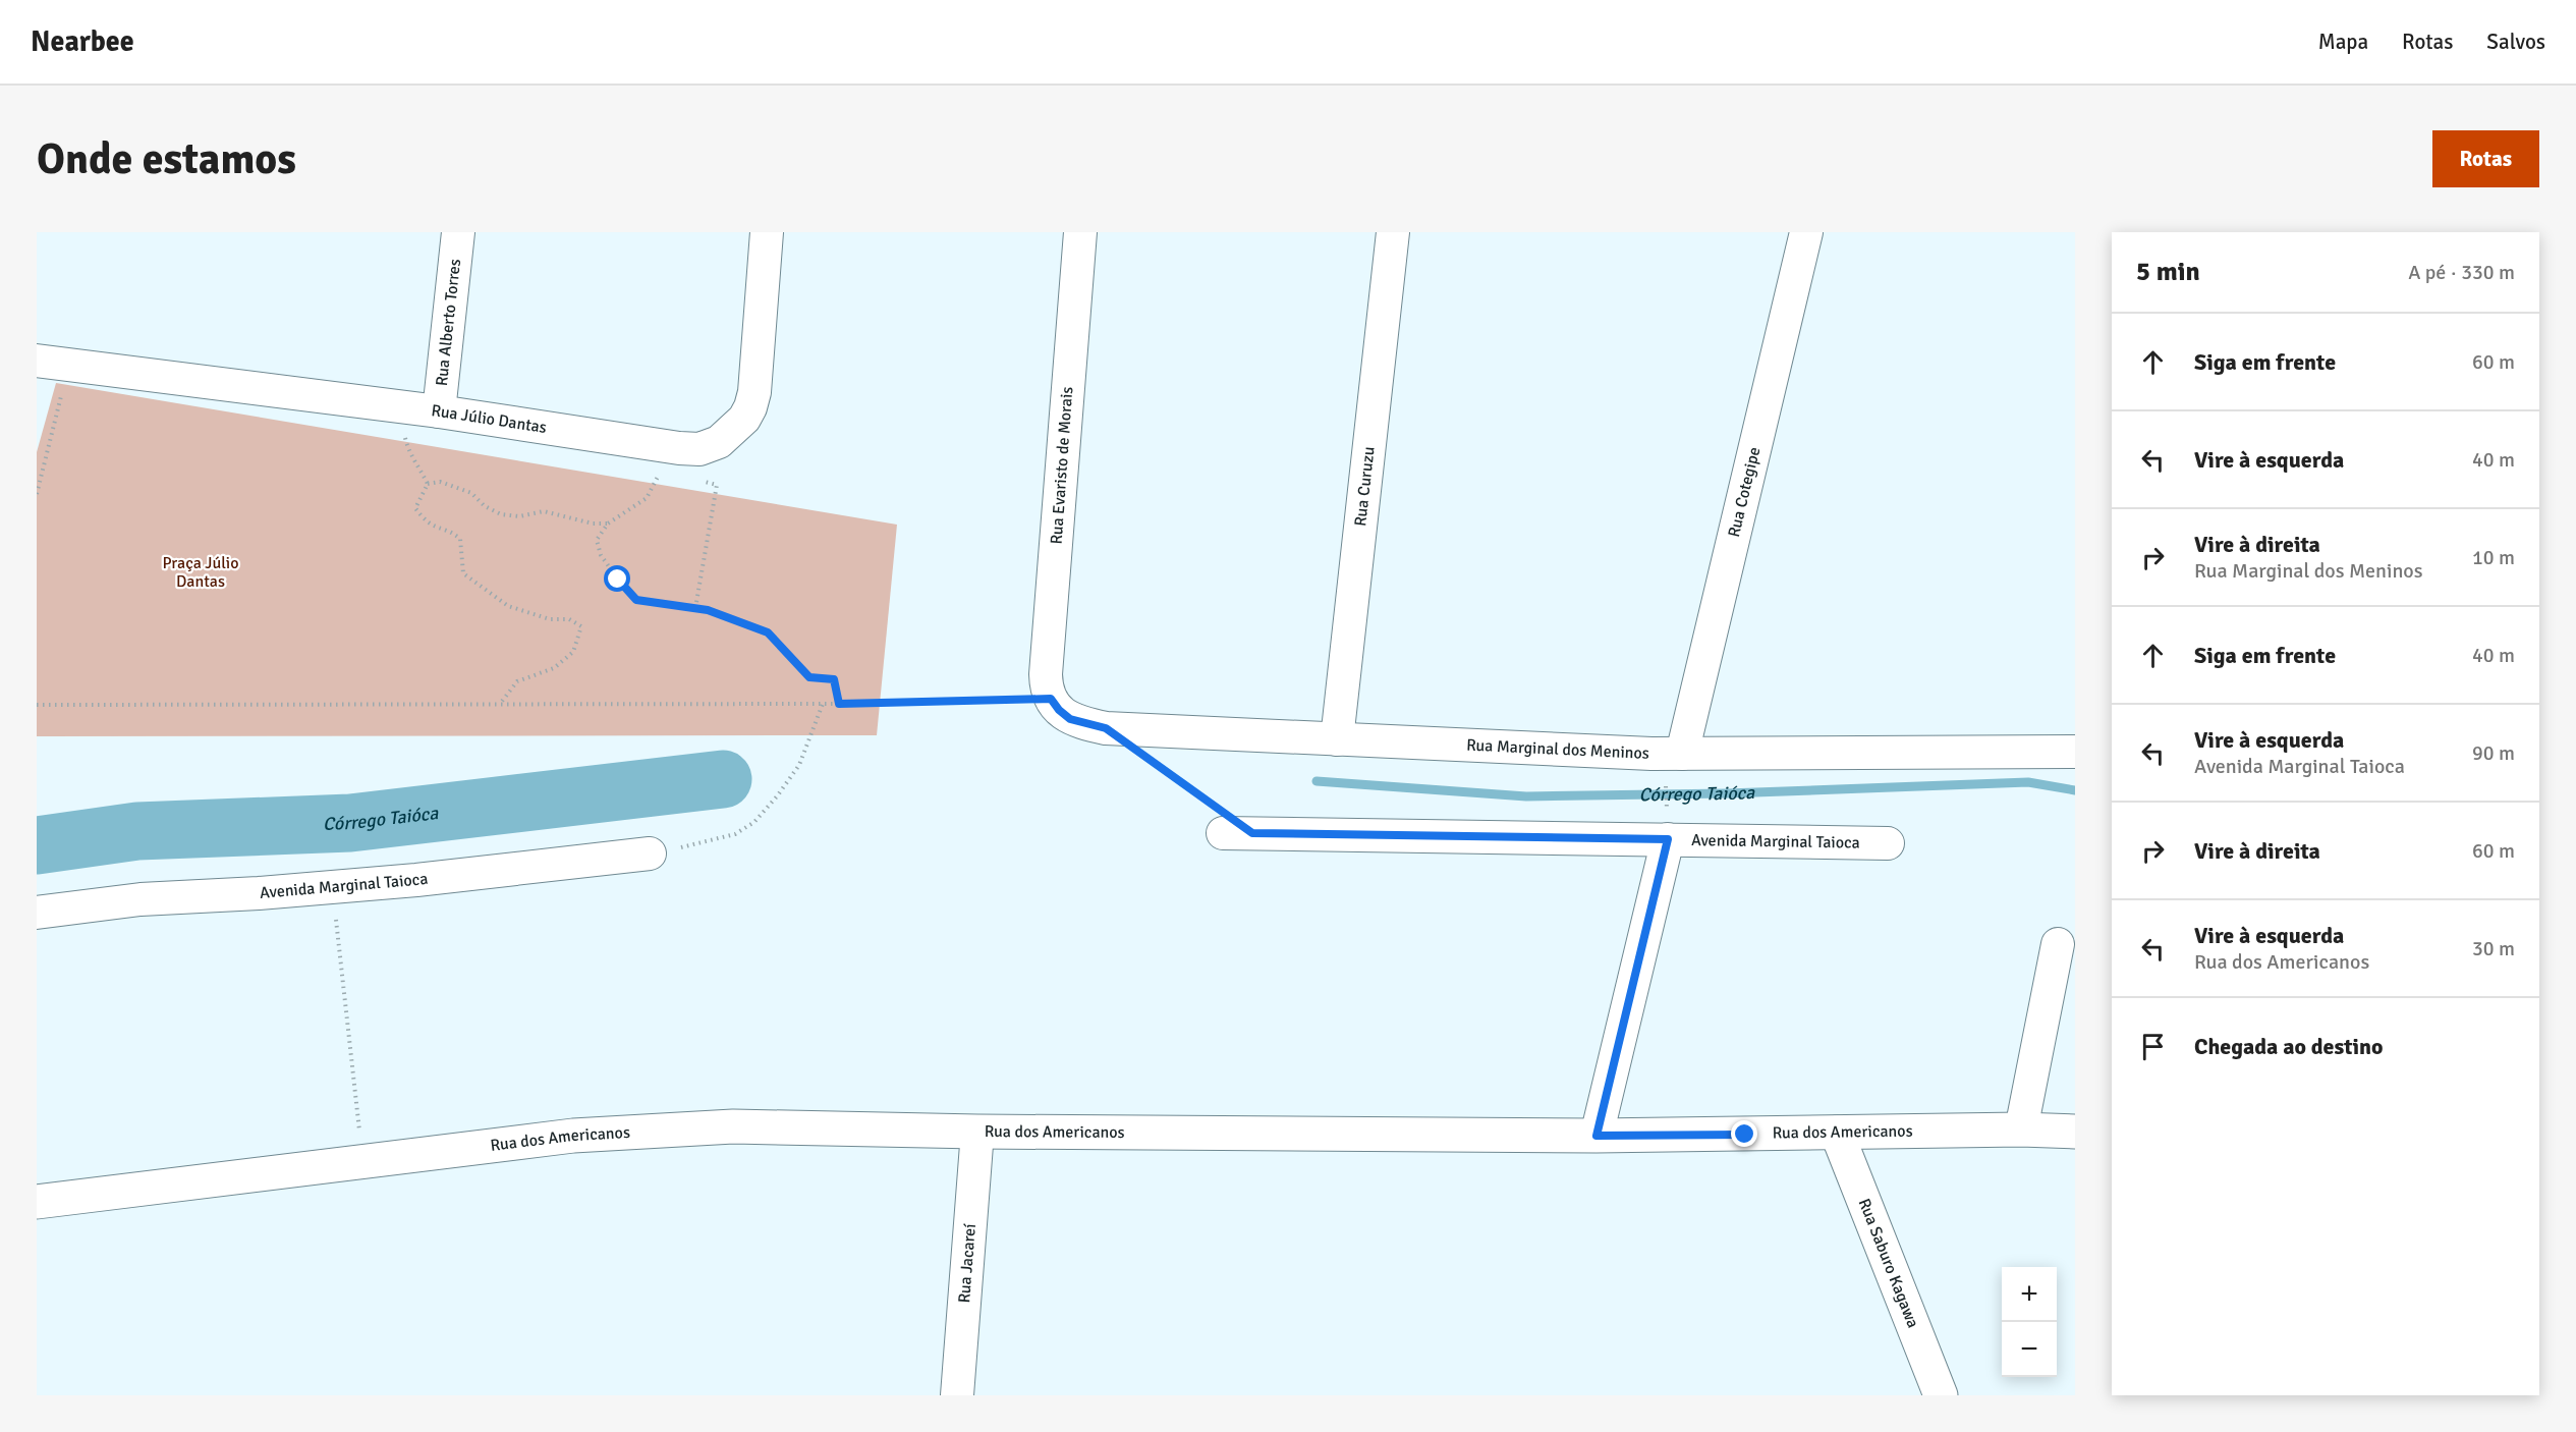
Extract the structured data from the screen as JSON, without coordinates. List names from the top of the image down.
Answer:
{
  "streets": {
    "street": [
      "Rua Alberto Torres",
      "Rua Júlio Dantas",
      "Rua Evaristo de Morais",
      "Rua Curuzu",
      "Rua Cotegipe",
      "Rua Marginal dos Meninos",
      "Avenida Marginal Taioca",
      "Rua dos Americanos",
      "Rua Jacareí",
      "Rua Saburo Kagawa"
    ]
  },
  "crossings": [
    ["Rua Alberto Torres", "Rua Júlio Dantas"],
    ["Rua Evaristo de Morais", "Rua Marginal dos Meninos"],
    ["Rua Curuzu", "Rua Marginal dos Meninos"],
    ["Rua Cotegipe", "Rua Marginal dos Meninos"],
    ["Rua dos Americanos", "Rua Jacareí"],
    ["Rua dos Americanos", "Rua Saburo Kagawa"]
  ],
  "water": ["Córrego Taióca"],
  "parks": ["Praça Júlio Dantas"],
  "page": {
    "header": "Nearbee",
    "nav": ["Mapa", "Rotas", "Salvos"],
    "buttons": "Rotas",
    "title": "Onde estamos",
    "heading": ["5 min", "A pé · 330 m"],
    "list": [
      ["Siga em frente", "60 m"],
      ["Vire à esquerda", "40 m"],
      ["Vire à direita", "Rua Marginal dos Meninos", "10 m"],
      ["Siga em frente", "40 m"],
      ["Vire à esquerda", "Avenida Marginal Taioca", "90 m"],
      ["Vire à direita", "60 m"],
      ["Vire à esquerda", "Rua dos Americanos", "30 m"],
      "Chegada ao destino"
    ],
    "map_buttons": ["+", "−"]
  }
}
